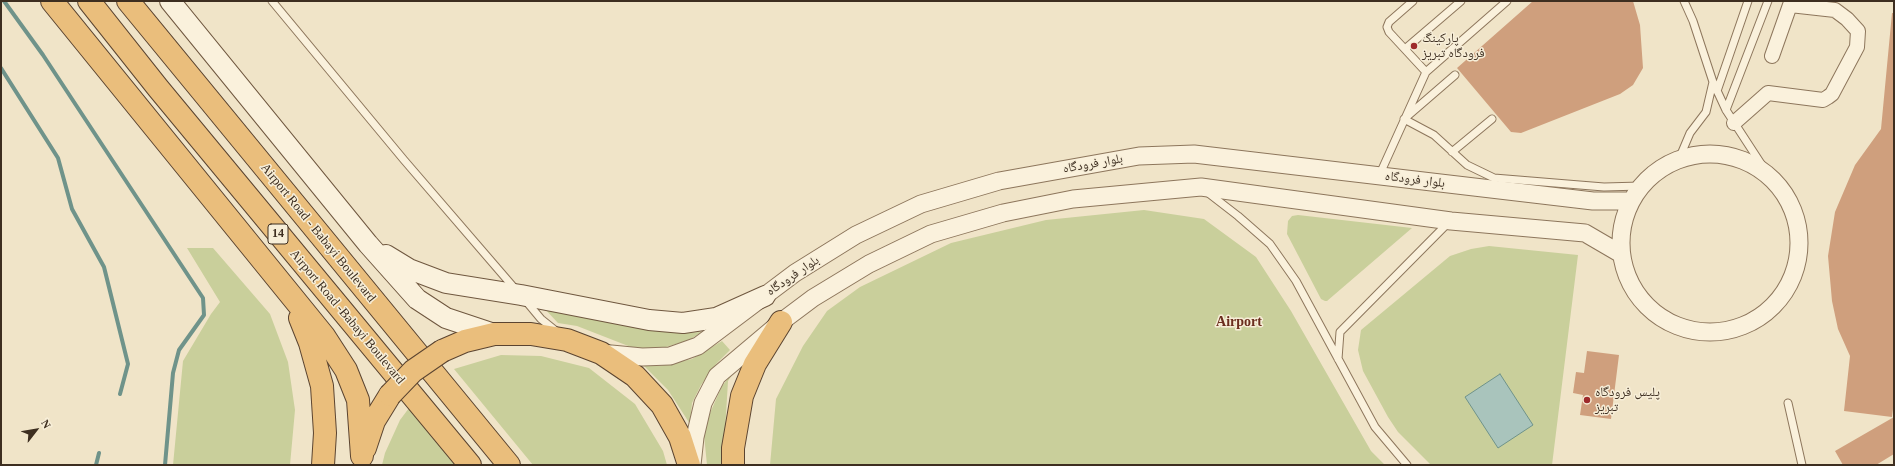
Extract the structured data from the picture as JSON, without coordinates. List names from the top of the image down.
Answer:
{
  "streets": {
    "highway": ["Airport Road - Babayi Boulevard", "14", "Airport Road -Babayi Boulevard"],
    "street": ["بلوار فرودگاه"]
  },
  "districts": ["Airport"],
  "places": ["پارکینگ فرودگاه تبریز", "پلیس فرودگاه تبریز"],
  "north": "top right"
}
